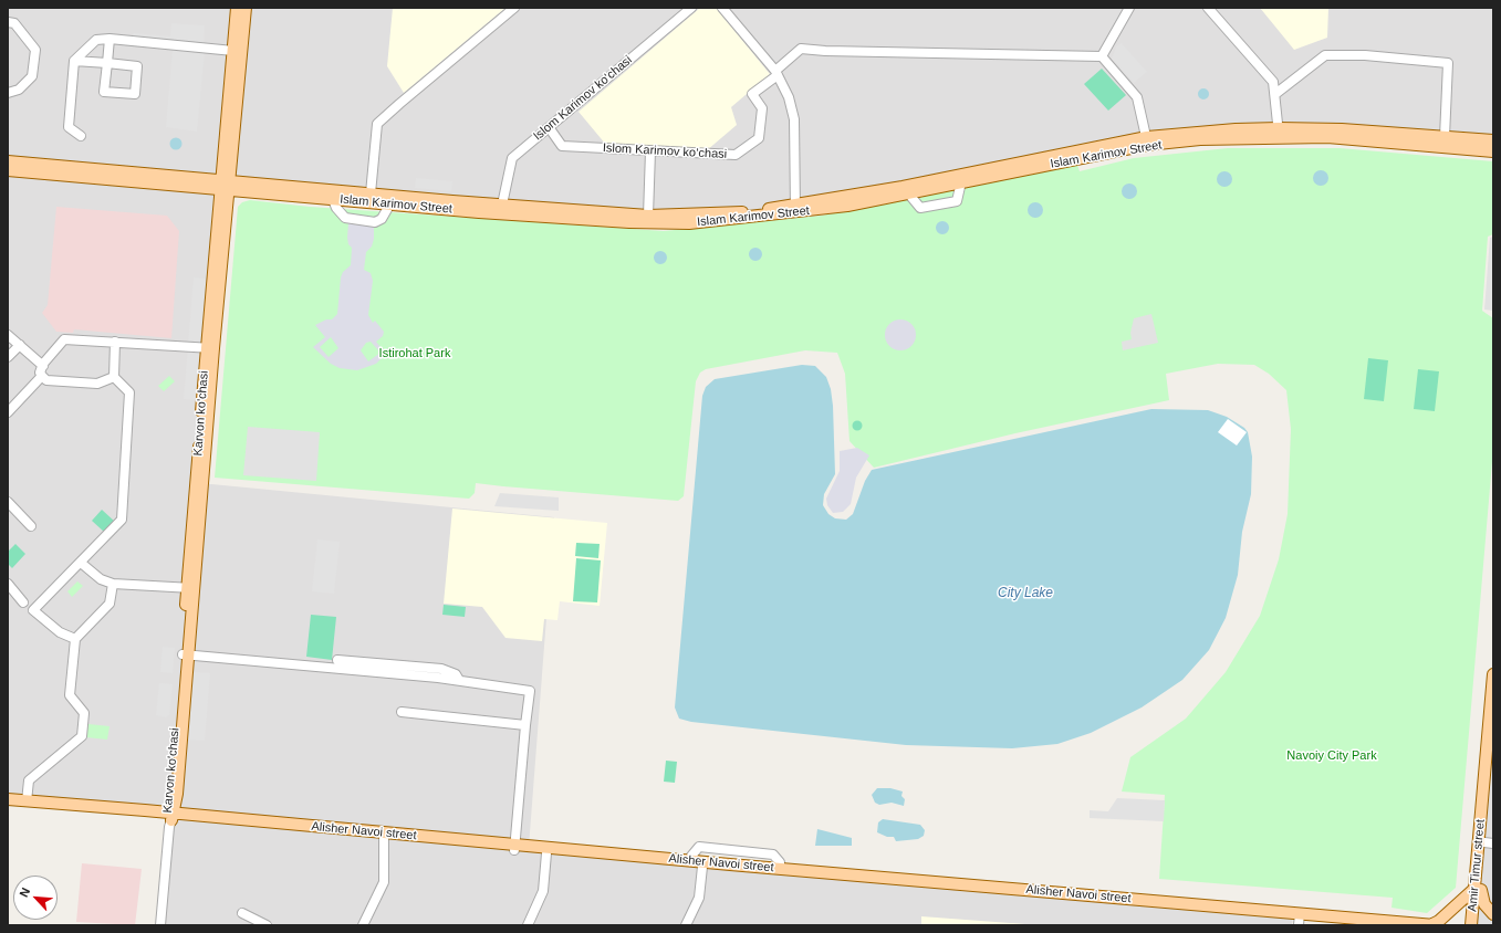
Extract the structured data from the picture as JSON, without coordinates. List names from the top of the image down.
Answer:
{
  "streets": {
    "main road": [
      "Islam Karimov Street",
      "Karvon ko'chasi",
      "Alisher Navoi street",
      "Amir Timur street"
    ],
    "street": ["Islom Karimov ko'chasi", "Islom Karimov ko‘chasi"]
  },
  "crossings": [
    ["Islom Karimov ko'chasi", "Islom Karimov ko‘chasi"],
    ["Islom Karimov ko'chasi", "Islam Karimov Street"],
    ["Islam Karimov Street", "Karvon ko'chasi"],
    ["Karvon ko'chasi", "Alisher Navoi street"]
  ],
  "water": ["City Lake"],
  "parks": ["Istirohat Park", "Navoiy City Park"],
  "north": "top left"
}
